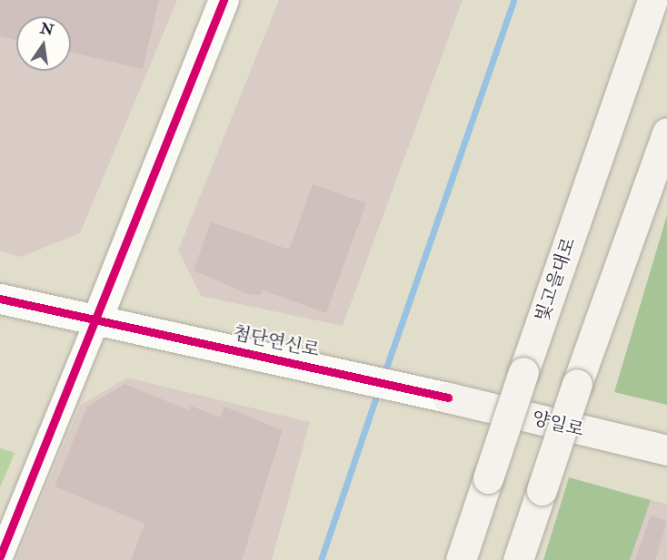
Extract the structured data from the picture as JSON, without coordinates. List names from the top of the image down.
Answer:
{
  "streets": {
    "main road": ["빛고을대로", "양일로"],
    "street": ["첨단연신로"]
  },
  "crossings": [
    ["첨단연신로", "양일로"]
  ],
  "north": "top"
}
